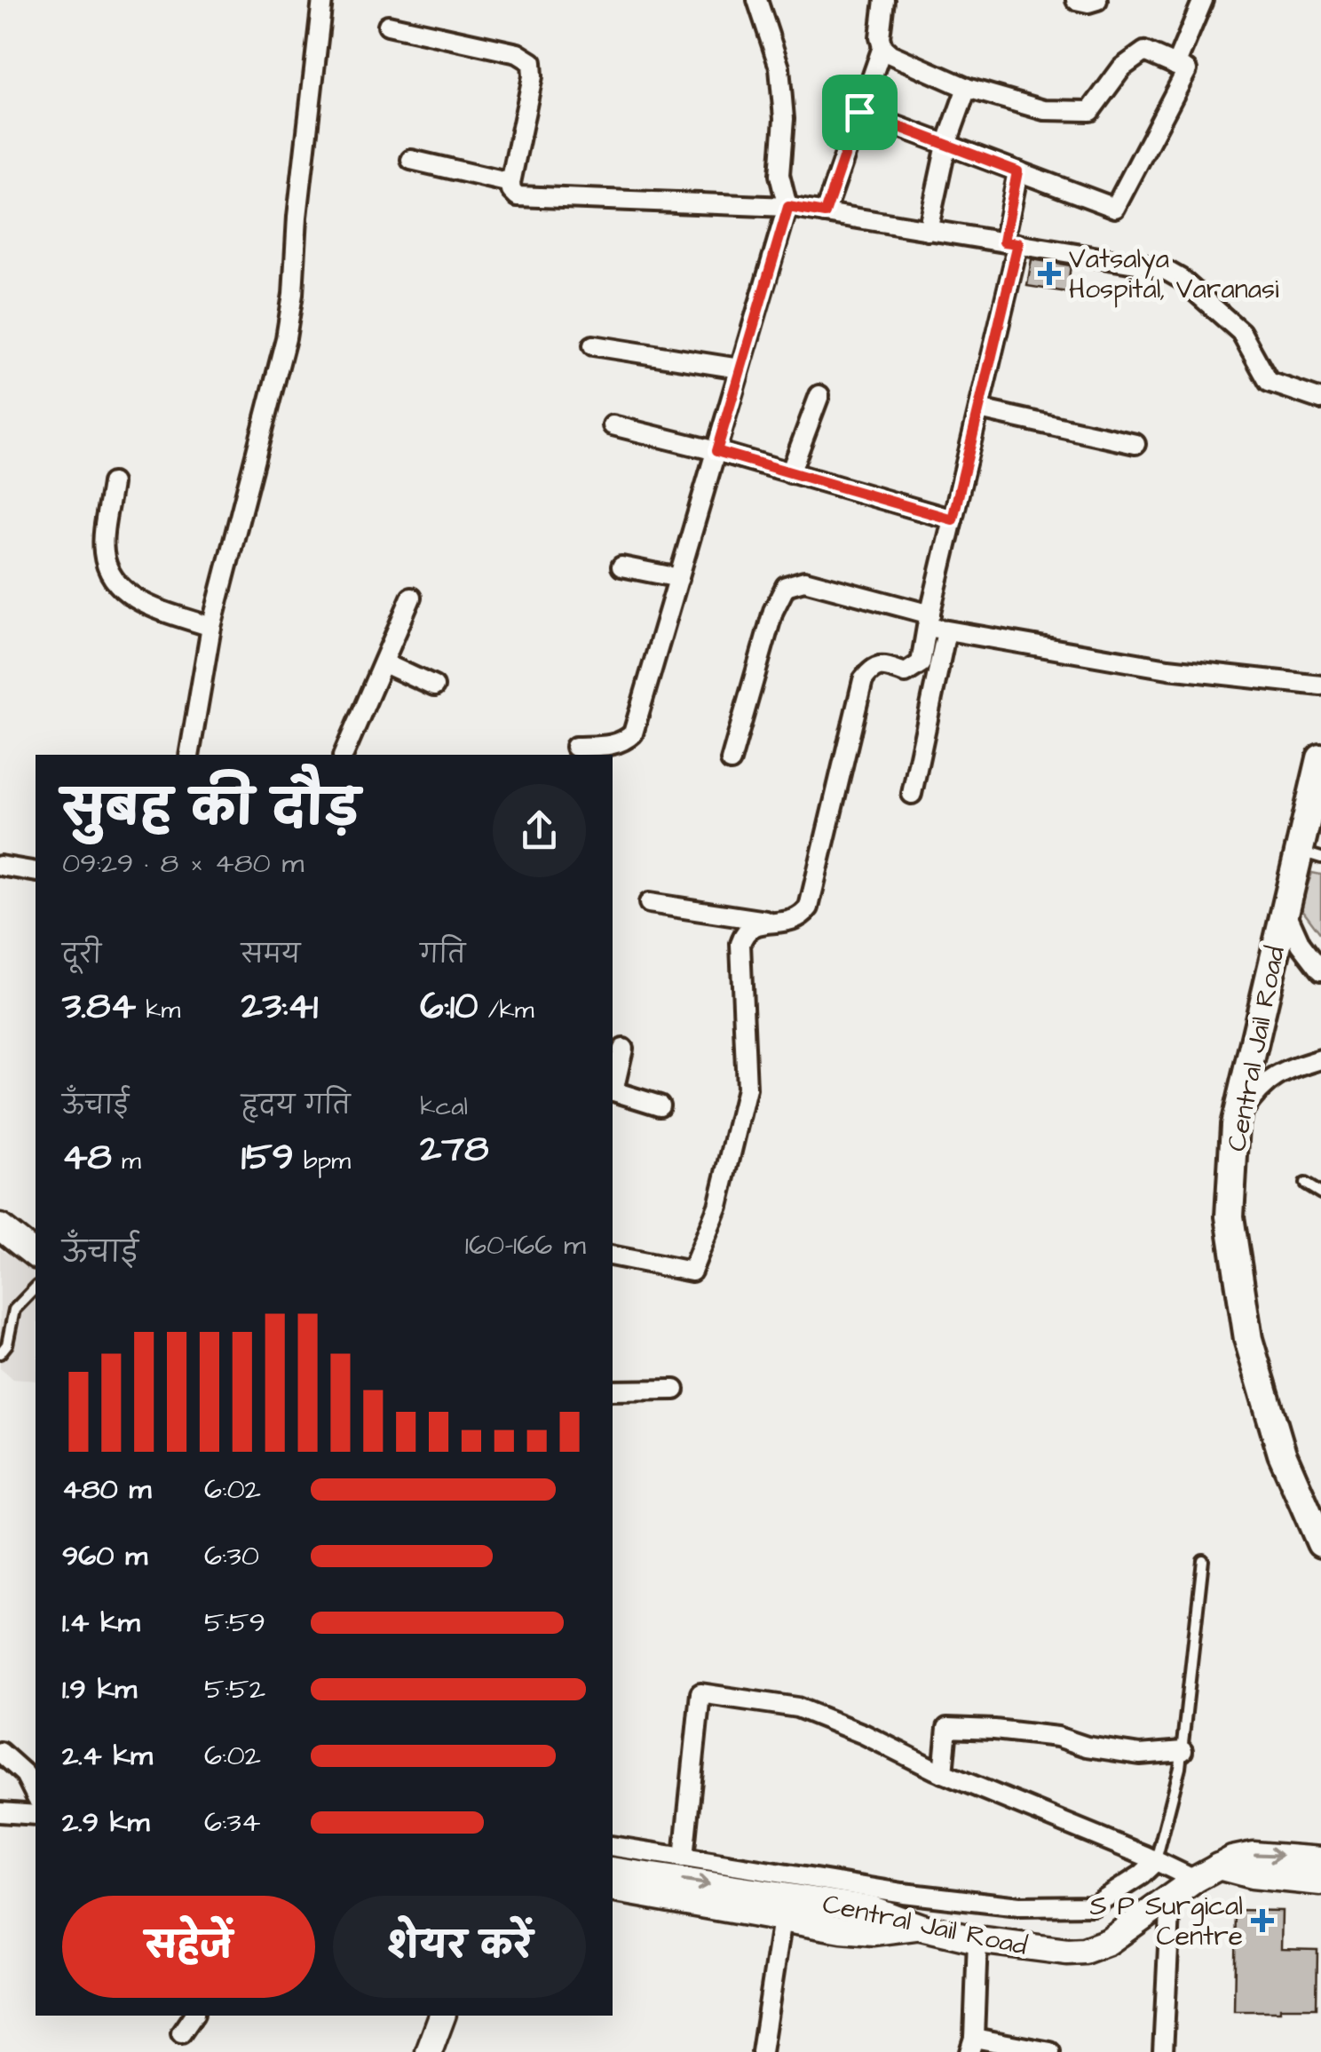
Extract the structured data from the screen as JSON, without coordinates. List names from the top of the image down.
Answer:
{
  "streets": {
    "main road": ["Central Jail Road"]
  },
  "places": {
    "health": ["Vatsalya Hospital, Varanasi", "S P Surgical Centre"]
  },
  "page": {
    "heading": ["सुबह की दौड़", "09:29 · 8 × 480 m"],
    "stats": [
      ["दूरी", "3.84 km"],
      ["समय", "23:41"],
      ["गति", "6:10 /km"],
      ["ऊँचाई", "48 m"],
      ["हृदय गति", "159 bpm"],
      ["kcal", "278"]
    ],
    "chart": ["ऊँचाई", "160–166 m"],
    "list": [
      {
        "name": "480 m",
        "note": "6:02"
      },
      {
        "name": "960 m",
        "note": "6:30"
      },
      {
        "name": "1.4 km",
        "note": "5:59"
      },
      {
        "name": "1.9 km",
        "note": "5:52"
      },
      {
        "name": "2.4 km",
        "note": "6:02"
      },
      {
        "name": "2.9 km",
        "note": "6:34"
      }
    ],
    "buttons": ["सहेजें", "शेयर करें"]
  }
}
